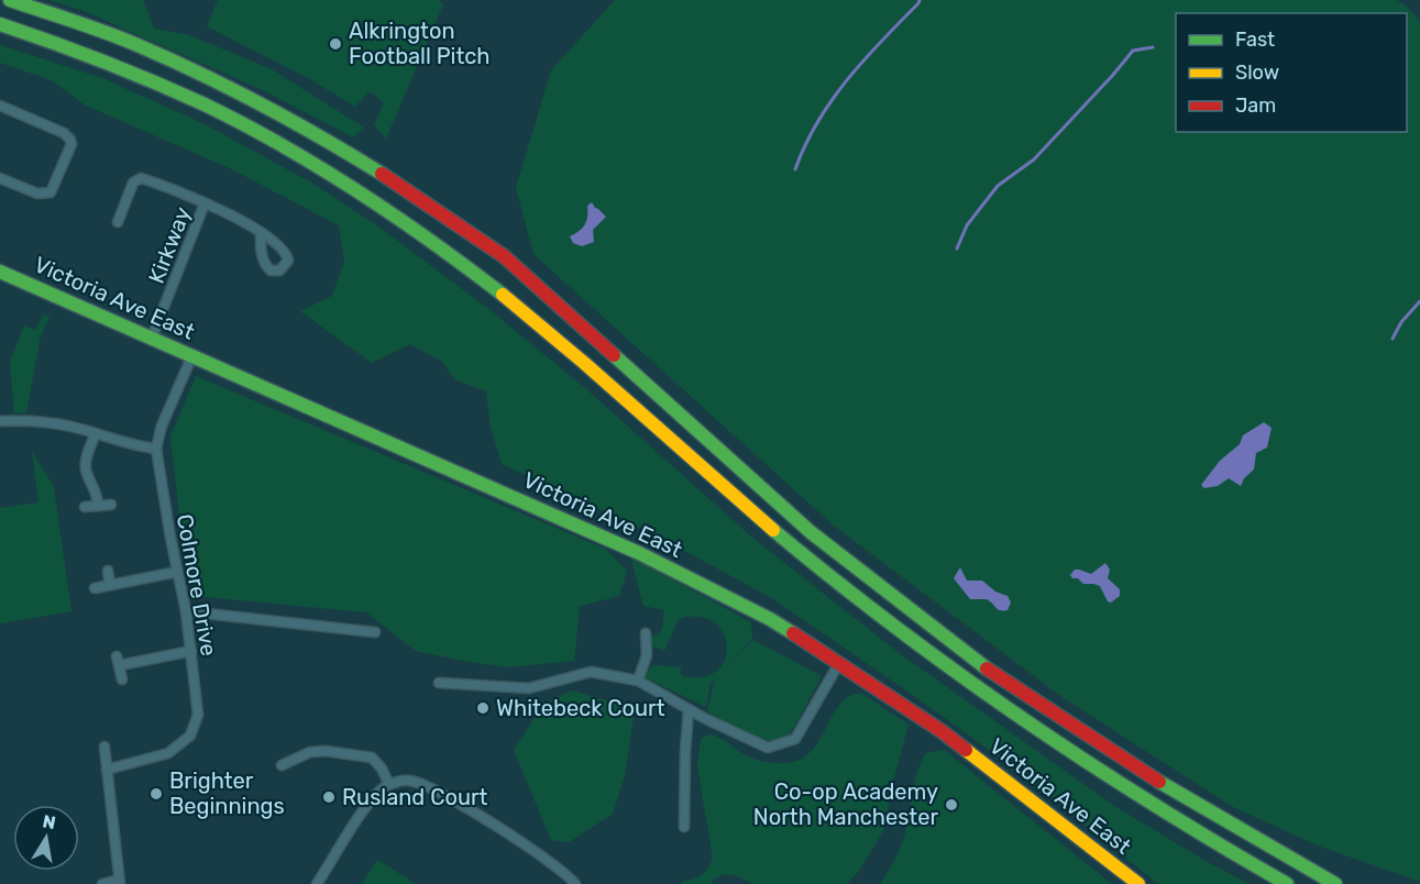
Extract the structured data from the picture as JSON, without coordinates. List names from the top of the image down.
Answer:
{
  "streets": {
    "main road": ["Victoria Ave East"],
    "street": ["Kirkway", "Colmore Drive"]
  },
  "crossings": [
    ["Kirkway", "Victoria Ave East"],
    ["Victoria Ave East", "Colmore Drive"]
  ],
  "places": [
    "Alkrington Football Pitch",
    "Whitebeck Court",
    "Brighter Beginnings",
    "Rusland Court",
    "Co-op Academy North Manchester"
  ],
  "legend": ["Fast", "Slow", "Jam"],
  "north": "top"
}
